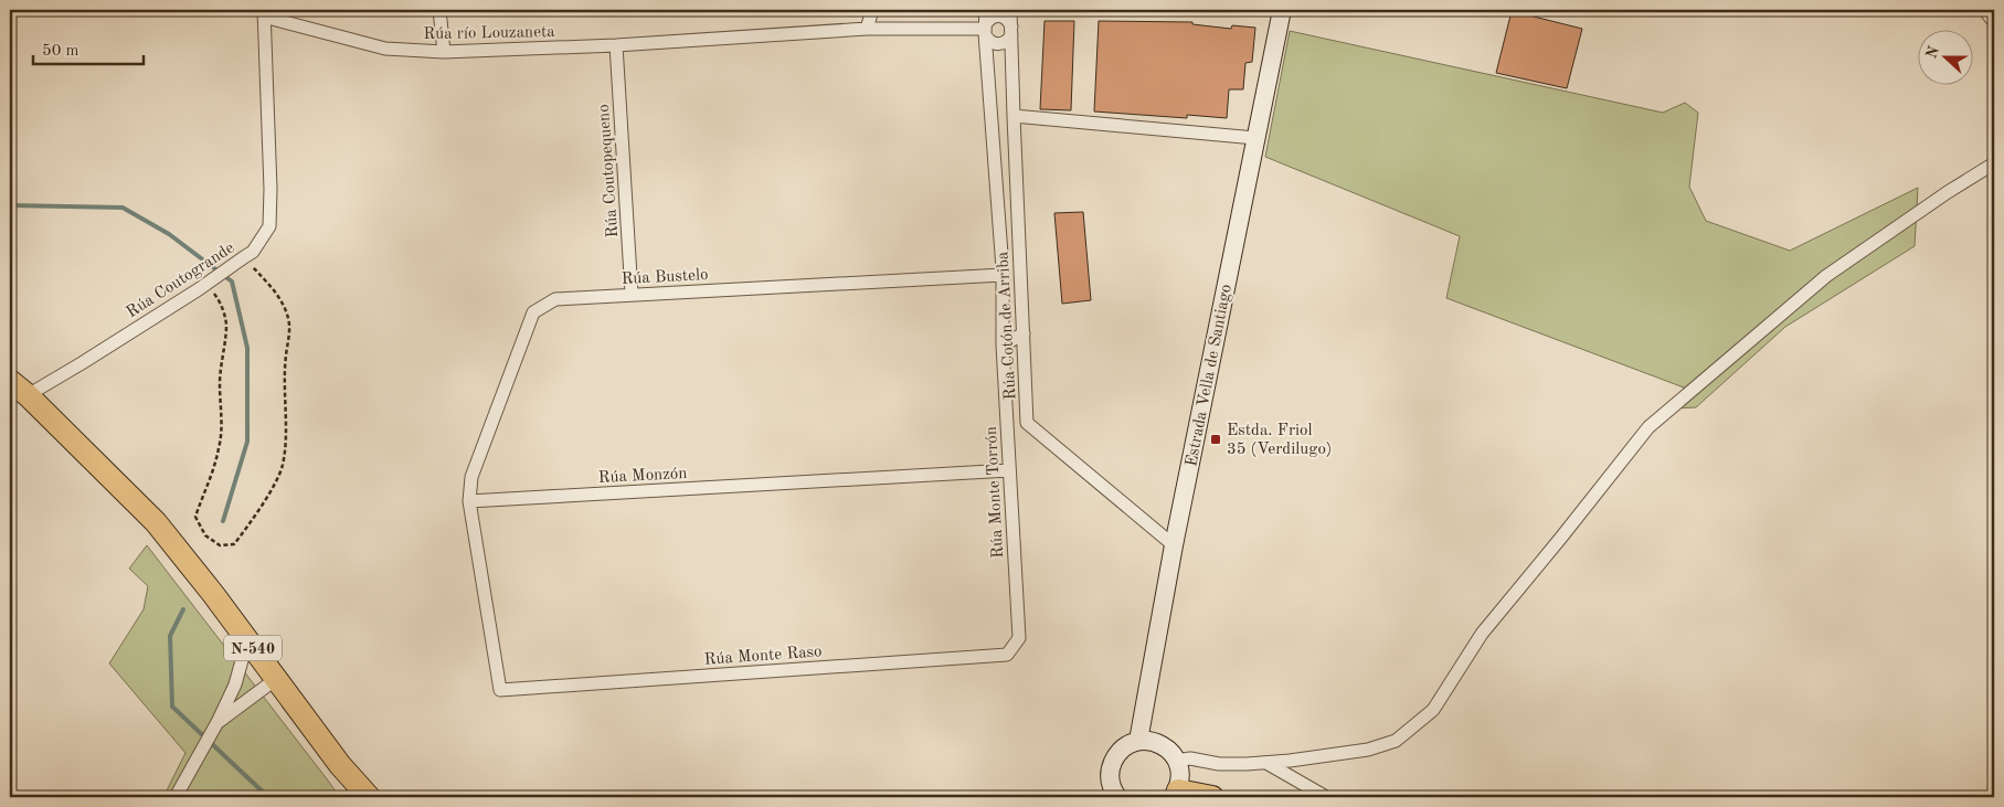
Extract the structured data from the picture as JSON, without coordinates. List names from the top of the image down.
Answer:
{
  "streets": {
    "highway": ["N-540"],
    "main road": ["Estrada Vella de Santiago"],
    "street": [
      "Rúa río Louzaneta",
      "Rúa Coutopequeno",
      "Rúa Bustelo",
      "Rúa Coutogrande",
      "Rúa Cotón de Arriba",
      "Rúa Monzón",
      "Rúa Monte Torrón",
      "Rúa Monte Raso"
    ]
  },
  "crossings": [
    ["Rúa río Louzaneta", "Rúa Coutopequeno"],
    ["Rúa río Louzaneta", "Rúa Coutogrande"],
    ["Rúa río Louzaneta", "Rúa Cotón de Arriba"],
    ["Rúa río Louzaneta", "Rúa Monte Torrón"],
    ["Rúa Coutopequeno", "Rúa Bustelo"],
    ["Rúa Bustelo", "Rúa Monzón"],
    ["Rúa Bustelo", "Rúa Monte Torrón"],
    ["Rúa Bustelo", "Rúa Monte Raso"],
    ["Rúa Coutogrande", "N-540"],
    ["Rúa Cotón de Arriba", "Estrada Vella de Santiago"],
    ["Rúa Cotón de Arriba", "Rúa Monte Torrón"],
    ["Rúa Monzón", "Rúa Monte Torrón"],
    ["Rúa Monzón", "Rúa Monte Raso"],
    ["Rúa Monte Torrón", "Rúa Monte Raso"]
  ],
  "places": {
    "transit": ["Estda. Friol 35 (Verdilugo)"]
  },
  "scale_bar": "50 m",
  "north": "left"
}
